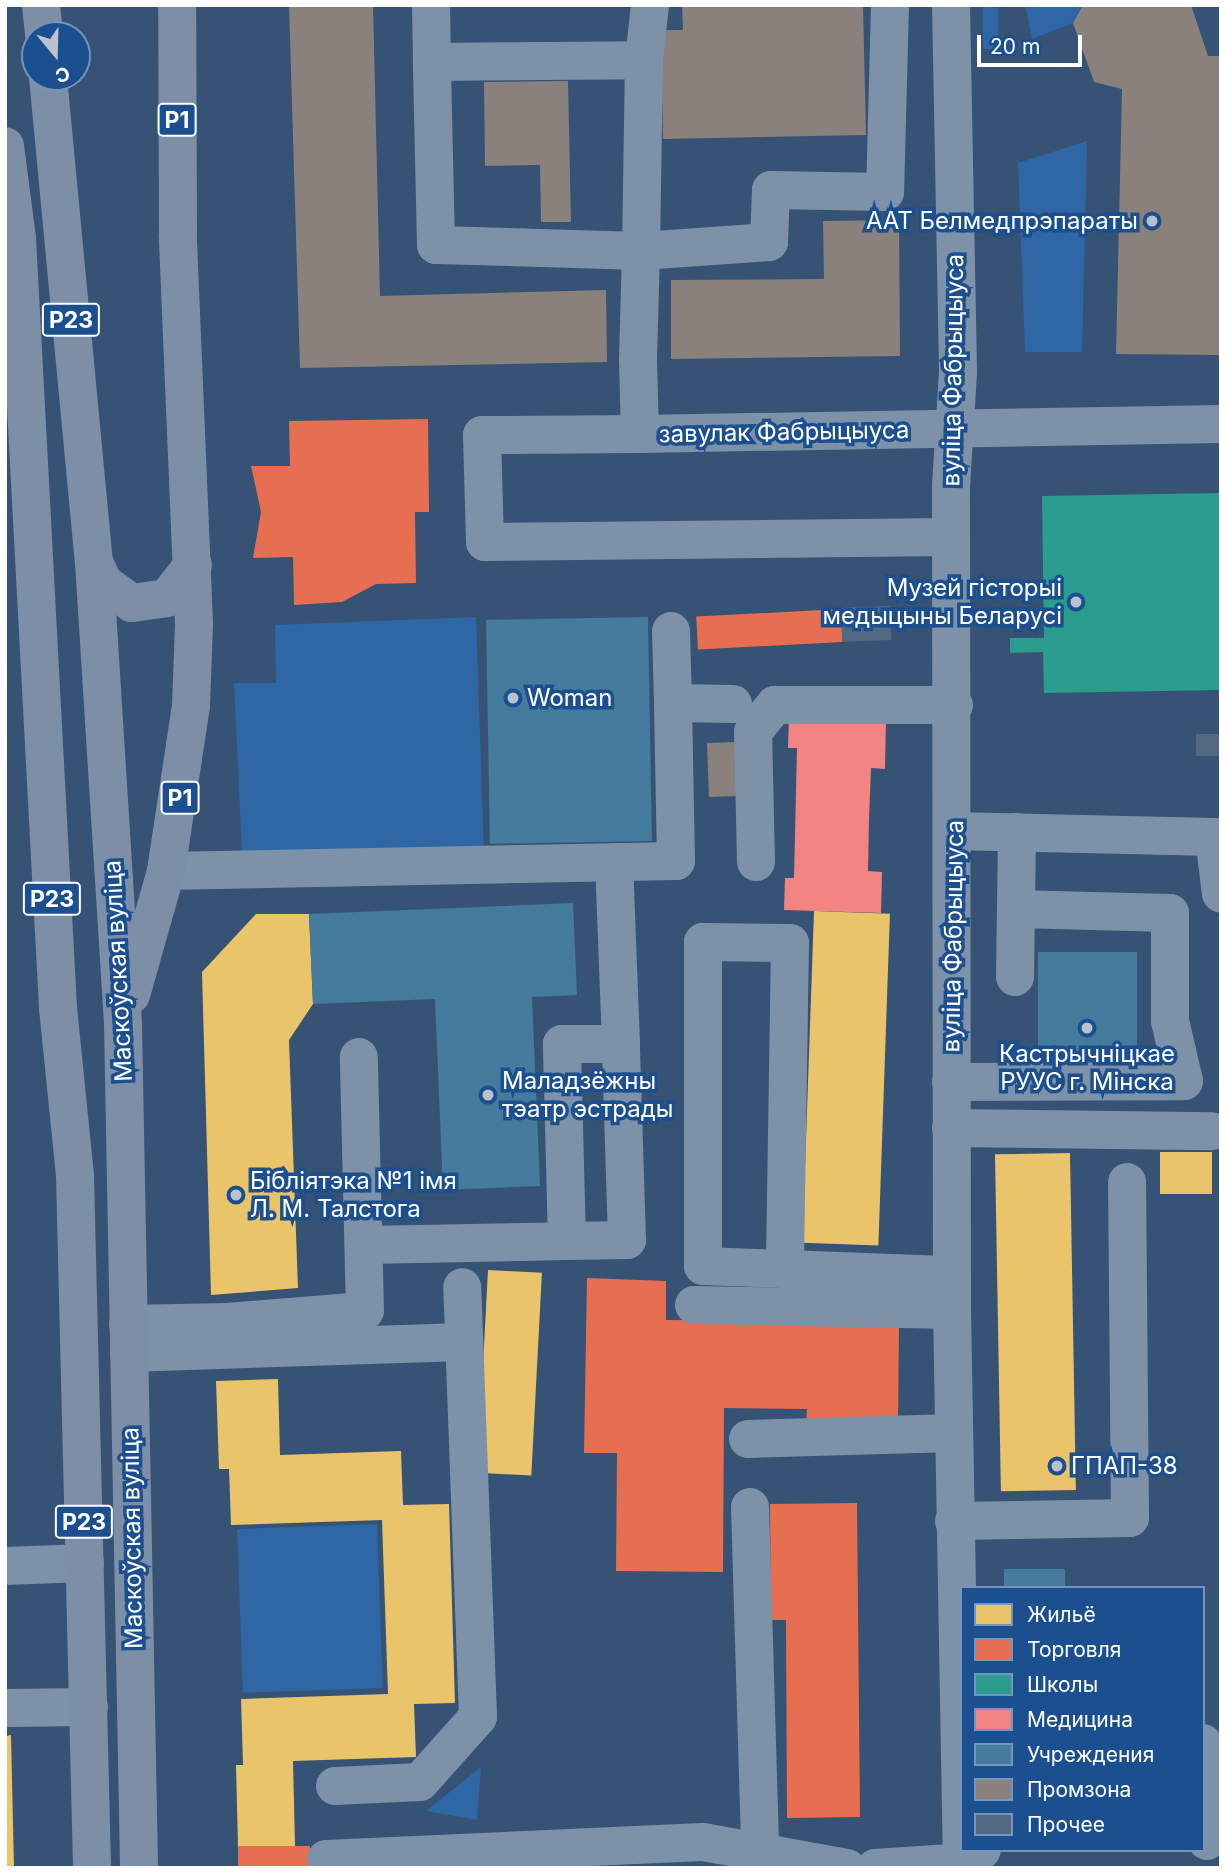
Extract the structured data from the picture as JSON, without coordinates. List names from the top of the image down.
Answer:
{
  "streets": {
    "main road": ["Р1", "Р23", "Маскоўская вуліца"],
    "street": ["вуліца Фабрыцыуса", "завулак Фабрыцыуса"]
  },
  "crossings": [
    ["Р1", "Маскоўская вуліца"],
    ["вуліца Фабрыцыуса", "завулак Фабрыцыуса"]
  ],
  "places": [
    "ААТ Белмедпрэпараты",
    "Музей гісторыі медыцыны Беларусі",
    "Woman",
    "Кастрычніцкае РУУС г. Мінска",
    "Маладзёжны тэатр эстрады",
    "Бібліятэка №1 імя Л. М. Талстога",
    "ГПАП-38"
  ],
  "legend": [
    "Жильё",
    "Торговля",
    "Школы",
    "Медицина",
    "Учреждения",
    "Промзона",
    "Прочее"
  ],
  "scale_bar": "20 m",
  "north": "bottom"
}
